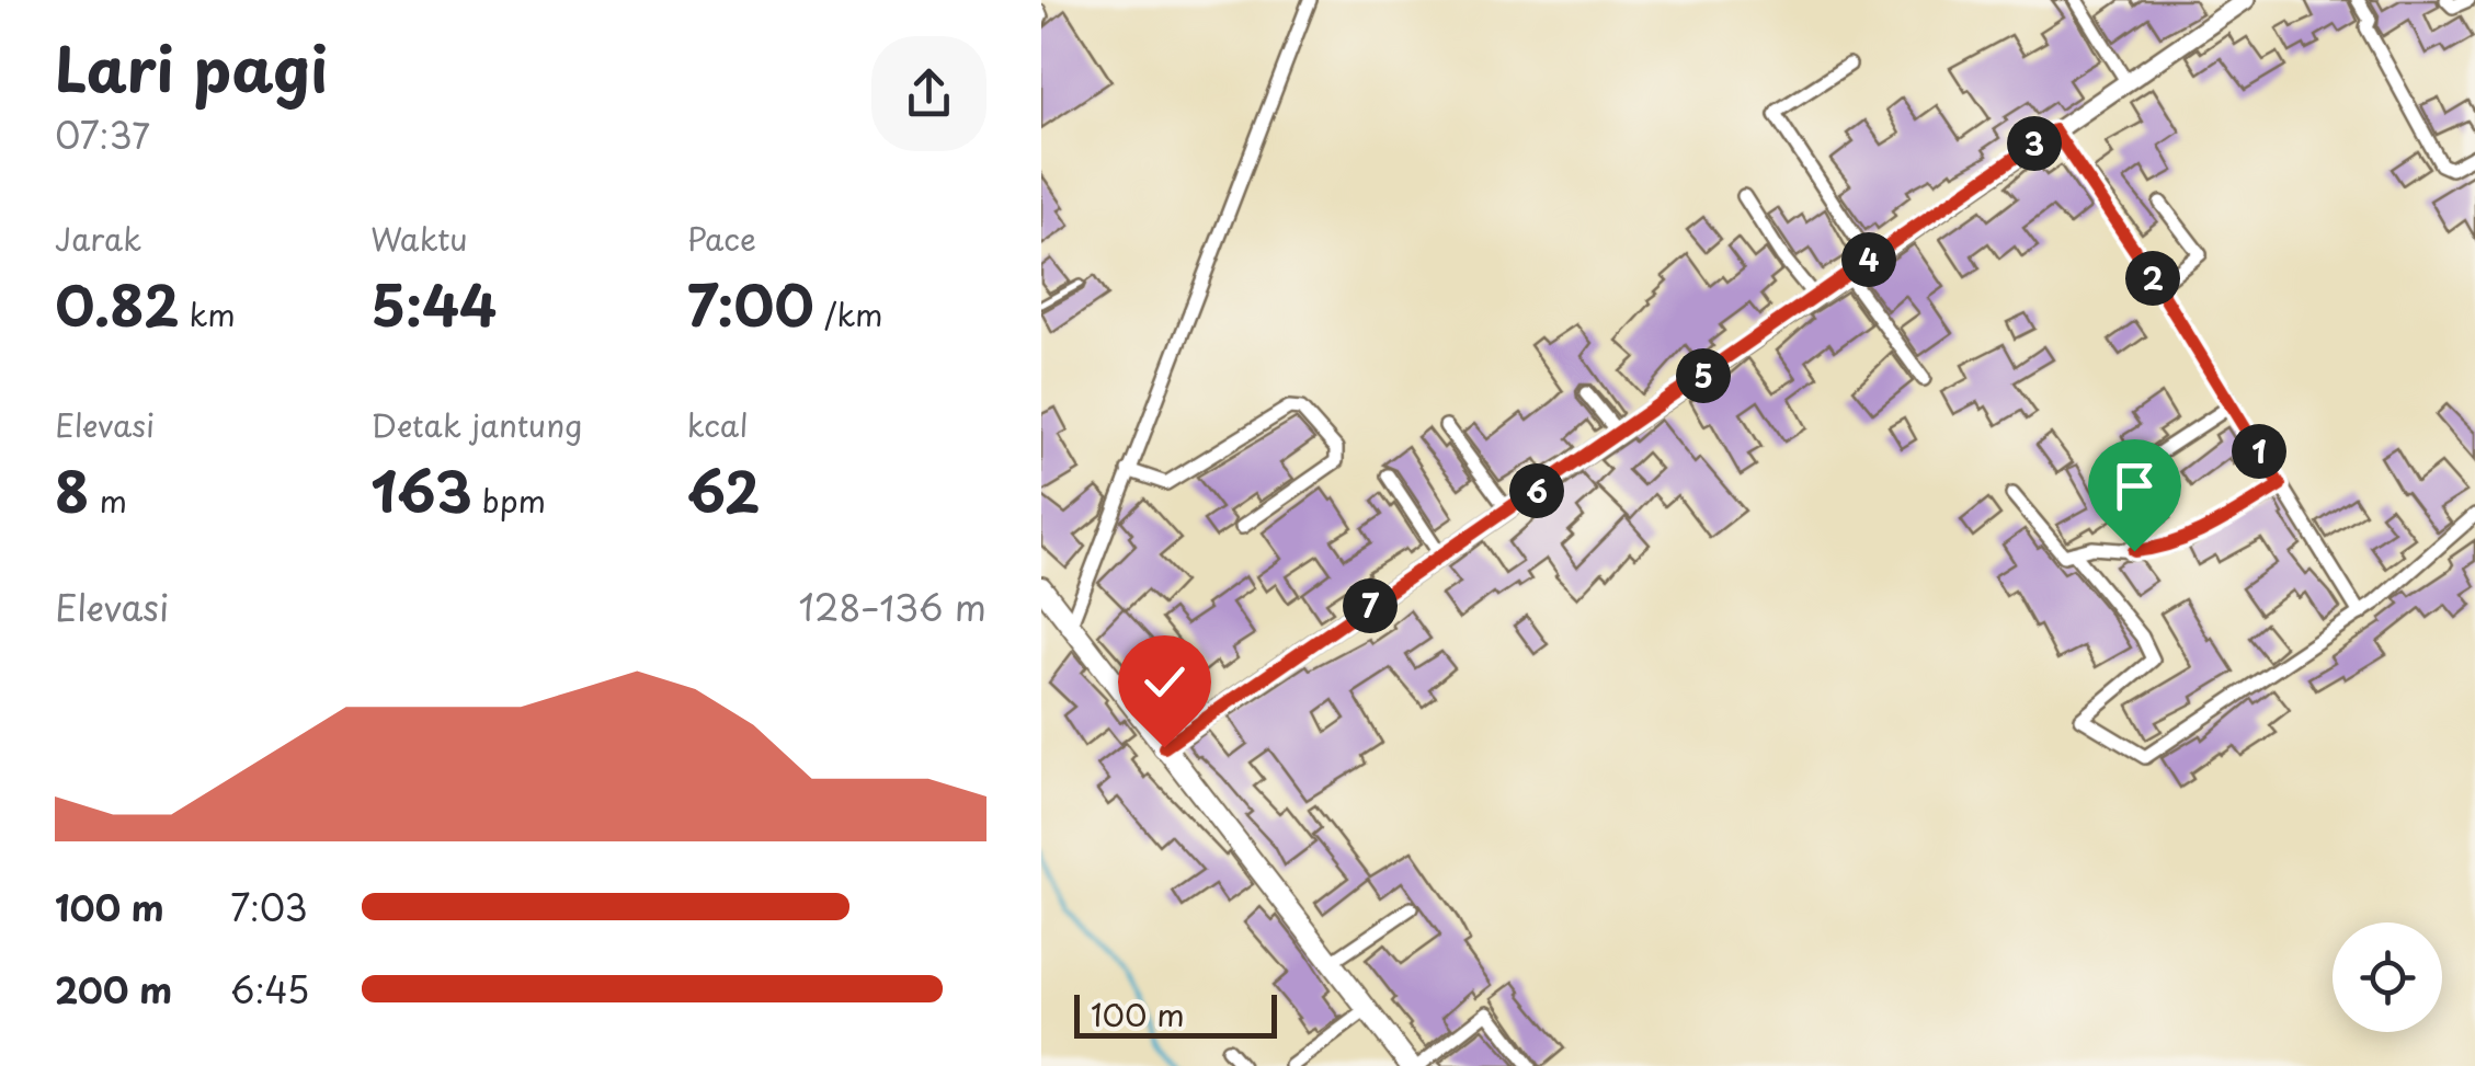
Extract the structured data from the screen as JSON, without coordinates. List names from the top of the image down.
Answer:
{
  "scale_bar": "100 m",
  "page": {
    "heading": ["Lari pagi", "07:37"],
    "pins": [
      "3",
      "4",
      "2",
      "5",
      "1",
      "6",
      "7"
    ],
    "stats": [
      ["Jarak", "0.82 km"],
      ["Waktu", "5:44"],
      ["Pace", "7:00 /km"],
      ["Elevasi", "8 m"],
      ["Detak jantung", "163 bpm"],
      ["kcal", "62"]
    ],
    "chart": ["Elevasi", "128–136 m"],
    "list": [
      {
        "name": "100 m",
        "note": "7:03"
      },
      {
        "name": "200 m",
        "note": "6:45"
      }
    ],
    "scale": "100 m"
  }
}
